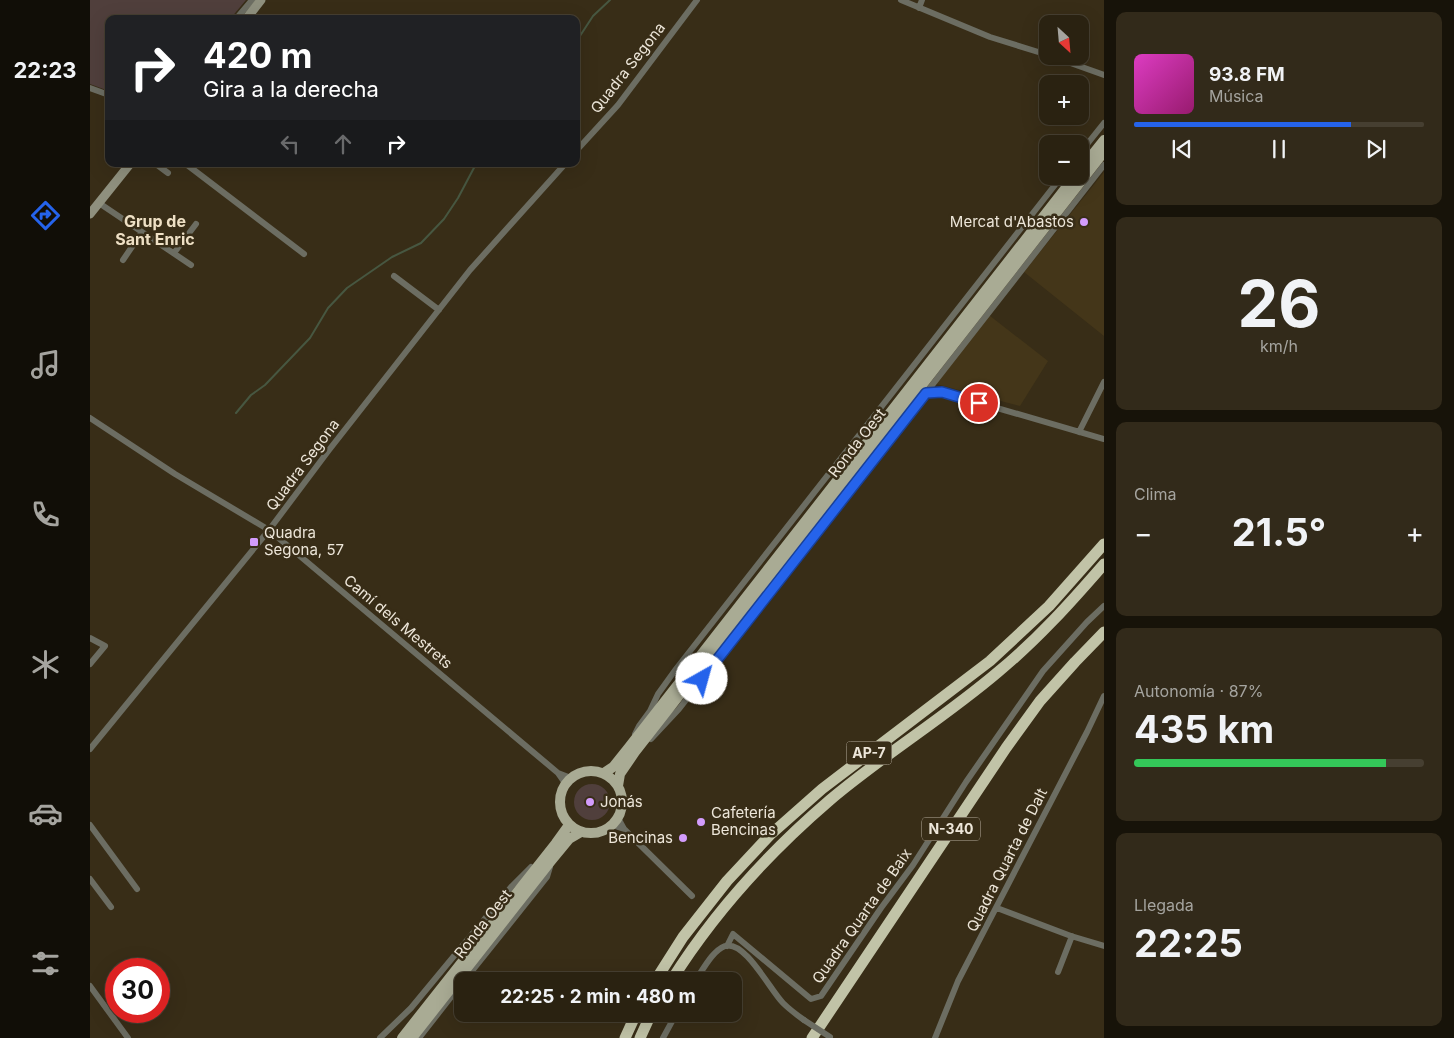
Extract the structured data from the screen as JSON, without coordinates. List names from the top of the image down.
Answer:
{
  "streets": {
    "highway": ["AP-7", "N-340"],
    "main road": ["Ronda Oest"],
    "street": [
      "Quadra Segona",
      "Camí dels Mestrets",
      "Quadra Quarta de Dalt",
      "Quadra Quarta de Baix"
    ]
  },
  "crossings": [
    ["Quadra Segona", "Camí dels Mestrets"],
    ["Ronda Oest", "Camí dels Mestrets"]
  ],
  "districts": ["Grup de Sant Enric"],
  "places": {
    "other": [
      "Mercat d'Abastos",
      "Jonás",
      "Cafetería Bencinas",
      "Bencinas"
    ],
    "transit": ["Quadra Segona, 57"]
  },
  "north": "bottom right",
  "page": {
    "tabs": "22:23",
    "map_buttons": ["+", "−"],
    "turn": ["420 m", "Gira a la derecha"],
    "song": ["93.8 FM", "Música"],
    "tile": [
      ["26", "km/h"],
      "Clima",
      ["Autonomía · 87%", "435 km"],
      ["Llegada", "22:25"]
    ],
    "heat": ["−", "21.5°", "+"],
    "limit": "30",
    "trip": "22:25 · 2 min · 480 m"
  }
}
